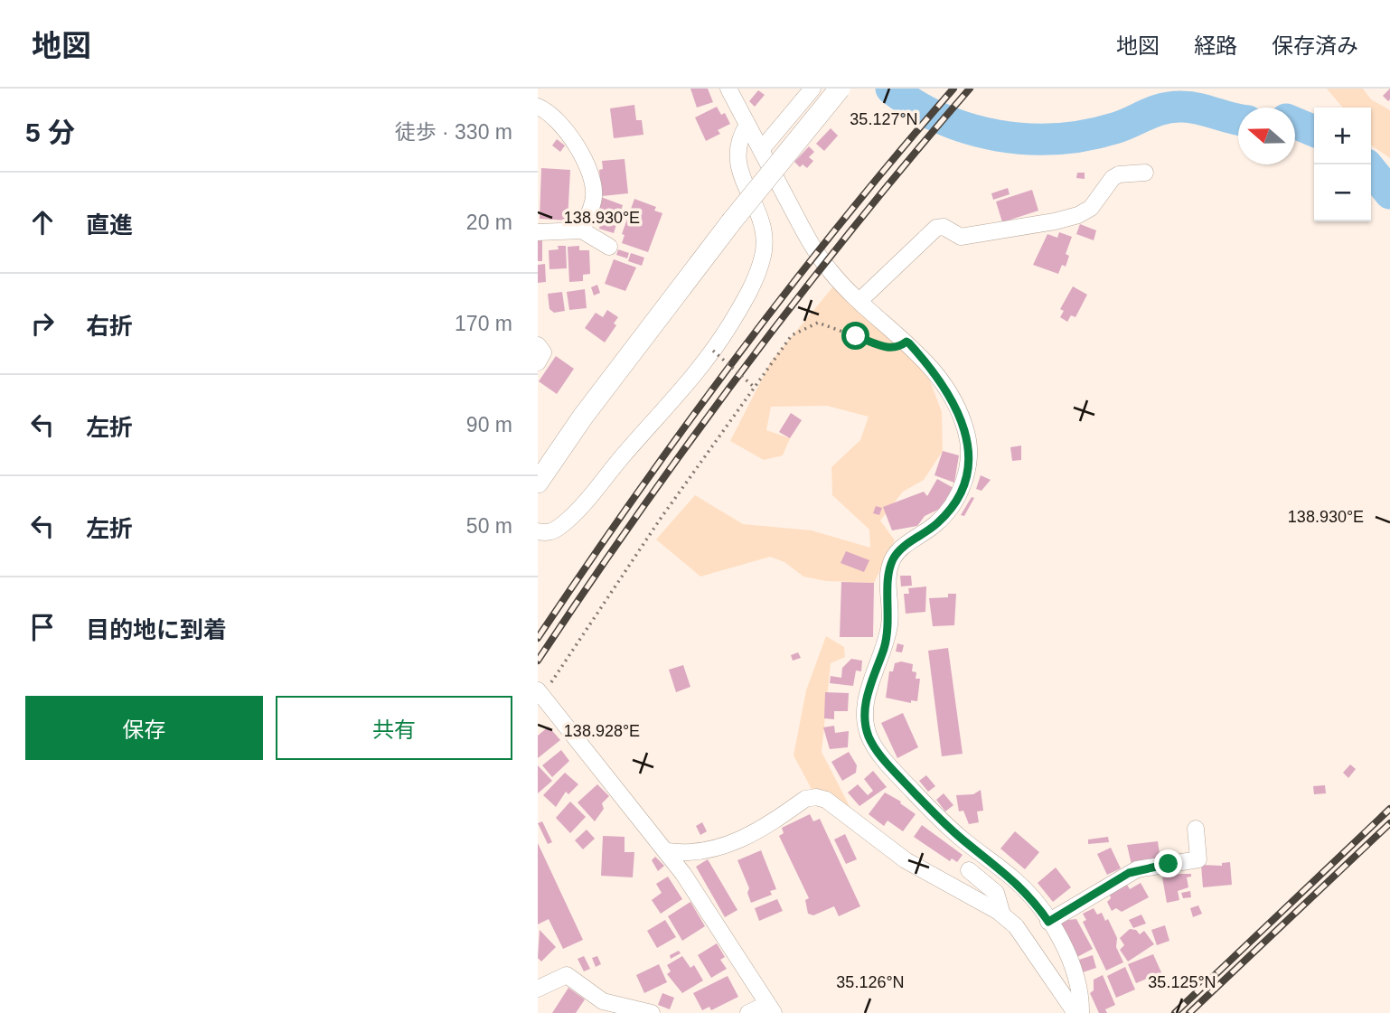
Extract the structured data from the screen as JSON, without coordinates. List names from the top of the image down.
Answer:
{
  "north": "left",
  "page": {
    "header": "地図",
    "nav": ["地図", "経路", "保存済み"],
    "heading": ["5 分", "徒歩 · 330 m"],
    "map_buttons": ["+", "−"],
    "list": [
      ["直進", "20 m"],
      ["右折", "170 m"],
      ["左折", "90 m"],
      ["左折", "50 m"],
      "目的地に到着"
    ],
    "buttons": ["保存", "共有"]
  },
  "coordinates": [
    "35.127°N",
    "138.930°E",
    "138.928°E",
    "35.126°N",
    "35.125°N"
  ]
}
